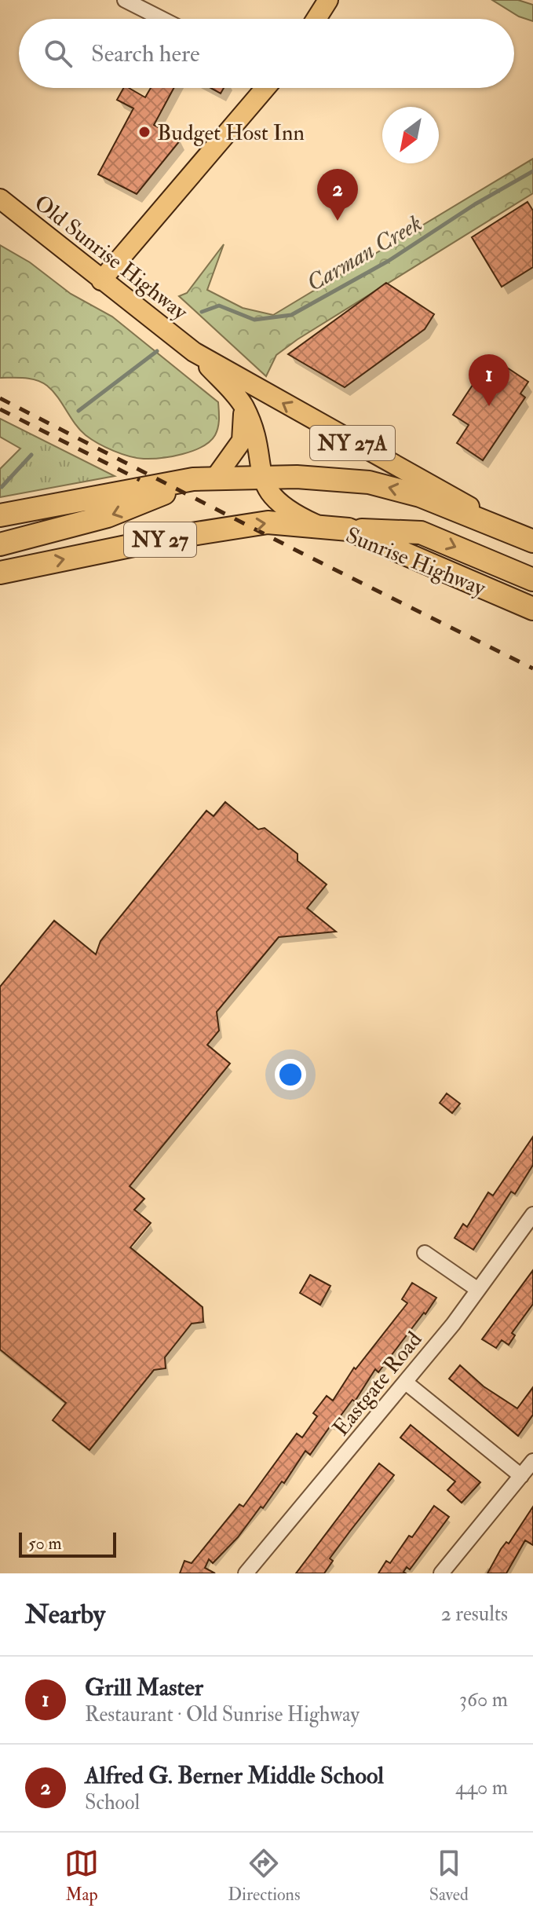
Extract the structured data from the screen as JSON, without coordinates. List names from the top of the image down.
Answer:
{
  "streets": {
    "highway": ["NY 27", "Sunrise Highway"],
    "main road": ["Old Sunrise Highway", "NY 27A"],
    "street": ["Eastgate Road"]
  },
  "crossings": [
    ["Old Sunrise Highway", "NY 27"],
    ["Old Sunrise Highway", "Sunrise Highway"]
  ],
  "water": ["Carman Creek"],
  "places": ["Budget Host Inn"],
  "scale_bar": "50 m",
  "north": "bottom left",
  "page": {
    "search": "Search here",
    "pins": ["2", "1"],
    "scale": "50 m",
    "heading": ["Nearby", "2 results"],
    "list": [
      {
        "mark": "1",
        "name": "Grill Master",
        "note": "Restaurant · Old Sunrise Highway",
        "value": "360 m"
      },
      {
        "mark": "2",
        "name": "Alfred G. Berner Middle School",
        "note": "School",
        "value": "440 m"
      }
    ],
    "nav": ["Map", "Directions", "Saved"]
  }
}
